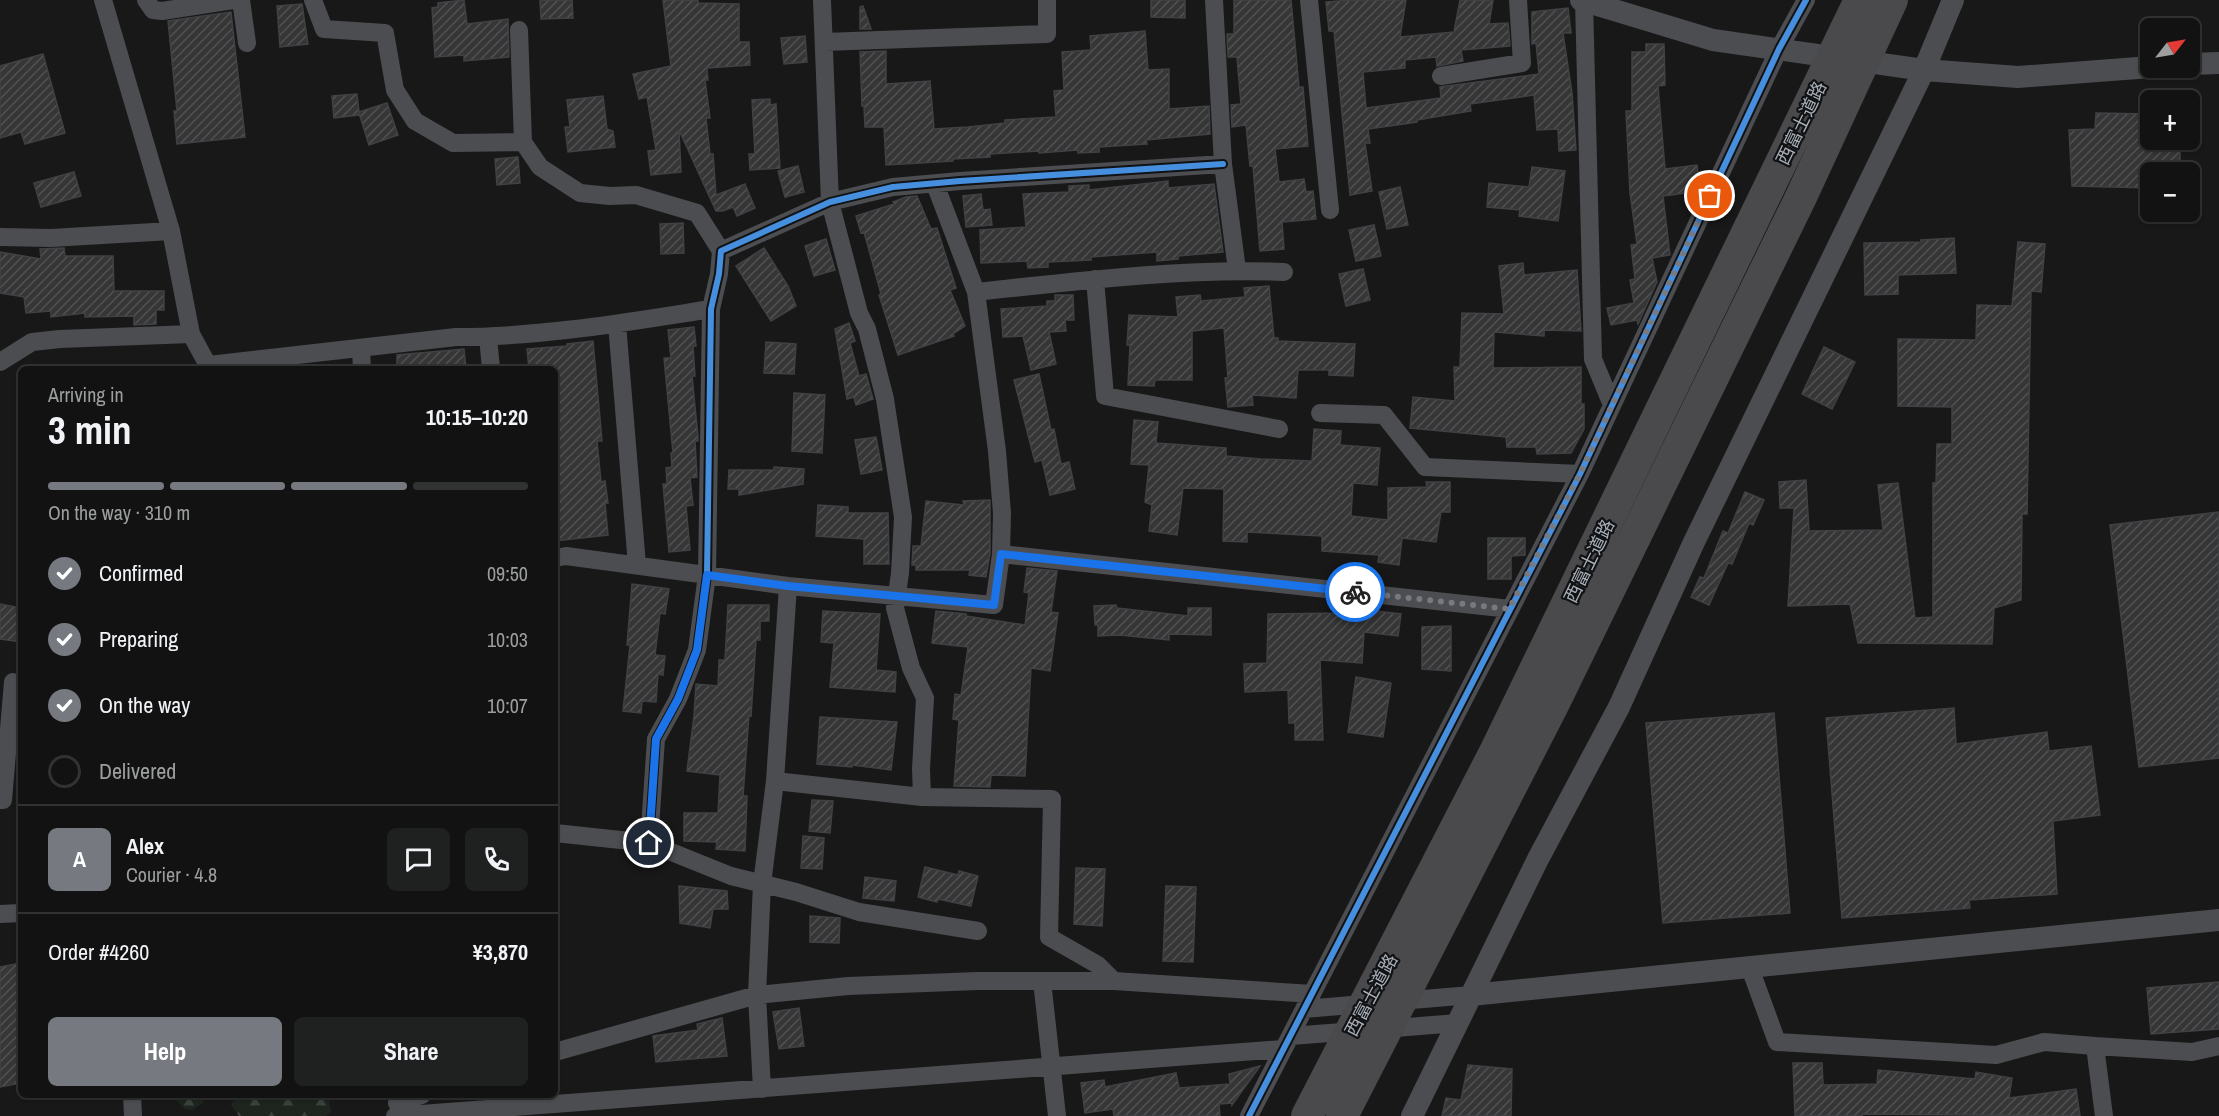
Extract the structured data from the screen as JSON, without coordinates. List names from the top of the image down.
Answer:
{
  "streets": {
    "highway": ["西富士道路"]
  },
  "north": "top right",
  "page": {
    "map_buttons": ["+", "−"],
    "heading": ["3 min", "Arriving in", "10:15–10:20"],
    "panel": [
      "Alex",
      "Courier · 4.8",
      "Order #4260",
      "¥3,870"
    ],
    "bar": "On the way · 310 m",
    "list": [
      ["Confirmed", "09:50"],
      ["Preparing", "10:03"],
      ["On the way", "10:07"],
      "Delivered"
    ],
    "round": "A",
    "buttons": ["Help", "Share"]
  }
}
